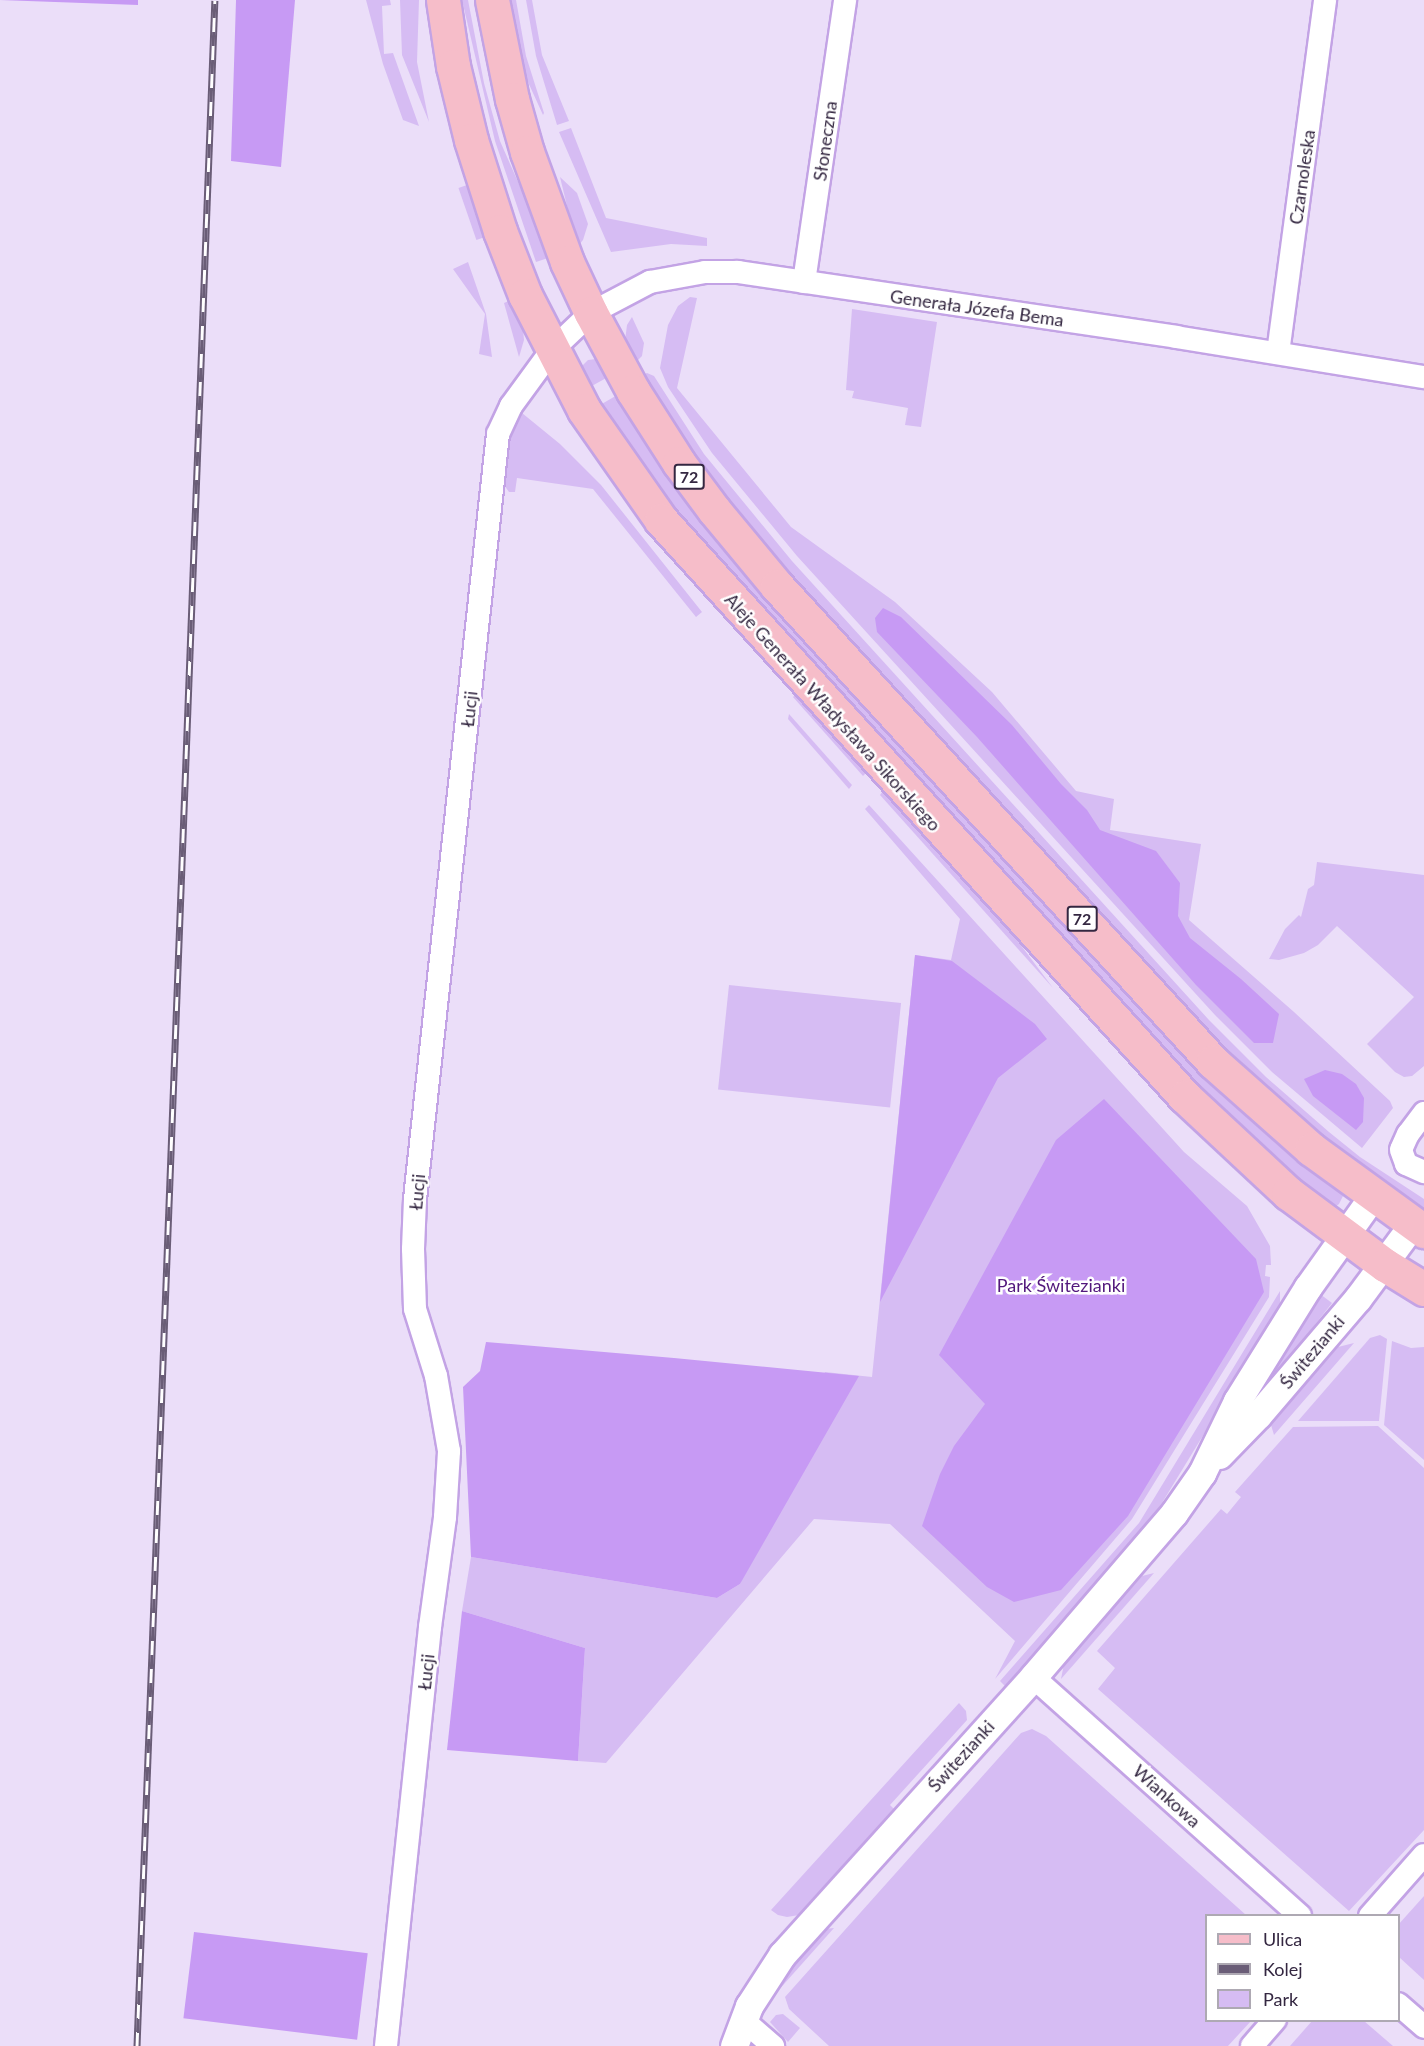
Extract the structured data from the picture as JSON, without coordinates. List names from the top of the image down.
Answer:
{
  "streets": {
    "main road": ["72", "Aleje Generała Władysława Sikorskiego"],
    "street": [
      "Słoneczna",
      "Czarnoleska",
      "Generała Józefa Bema",
      "Łucji",
      "Świtezianki",
      "Wiankowa"
    ]
  },
  "crossings": [
    ["Słoneczna", "Generała Józefa Bema"],
    ["Czarnoleska", "Generała Józefa Bema"],
    ["Generała Józefa Bema", "72"],
    ["Generała Józefa Bema", "Łucji"],
    ["Generała Józefa Bema", "Aleje Generała Władysława Sikorskiego"],
    ["72", "Świtezianki"],
    ["Łucji", "Aleje Generała Władysława Sikorskiego"],
    ["Aleje Generała Władysława Sikorskiego", "Świtezianki"],
    ["Świtezianki", "Wiankowa"]
  ],
  "parks": ["Park Świtezianki"],
  "legend": ["Ulica", "Kolej", "Park"]
}
